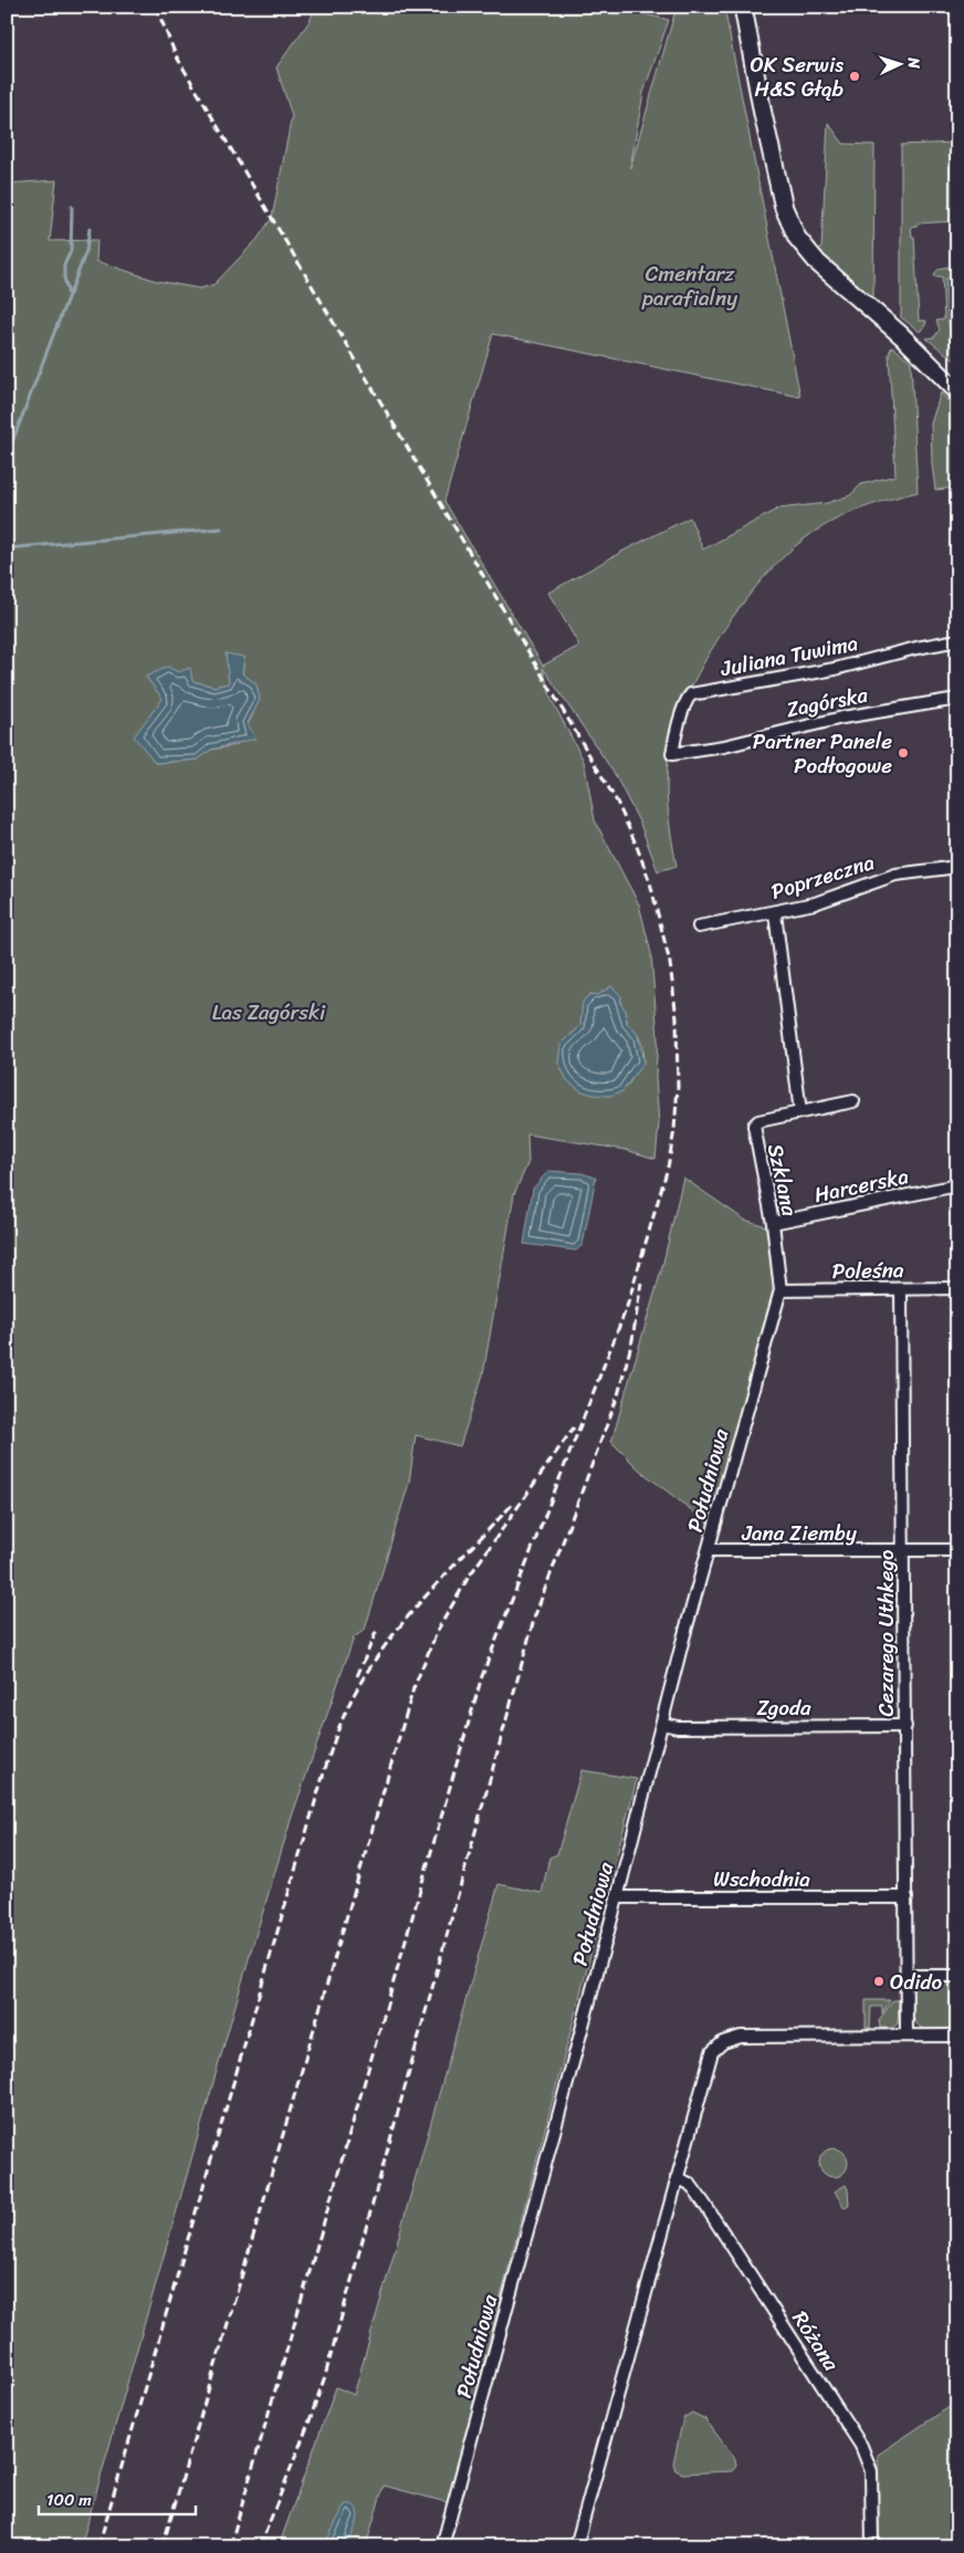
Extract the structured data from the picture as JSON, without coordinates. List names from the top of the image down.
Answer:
{
  "streets": {
    "street": [
      "Juliana Tuwima",
      "Zagórska",
      "Poprzeczna",
      "Szklana",
      "Harcerska",
      "Poleśna",
      "Południowa",
      "Jana Ziemby",
      "Cezarego Uthkego",
      "Zgoda",
      "Wschodnia",
      "Różana"
    ]
  },
  "crossings": [
    ["Juliana Tuwima", "Zagórska"],
    ["Szklana", "Harcerska"],
    ["Szklana", "Poleśna"],
    ["Szklana", "Południowa"],
    ["Poleśna", "Południowa"],
    ["Poleśna", "Cezarego Uthkego"],
    ["Południowa", "Jana Ziemby"],
    ["Południowa", "Zgoda"],
    ["Południowa", "Wschodnia"],
    ["Jana Ziemby", "Cezarego Uthkego"],
    ["Cezarego Uthkego", "Zgoda"],
    ["Cezarego Uthkego", "Wschodnia"]
  ],
  "parks": ["Cmentarz parafialny", "Las Zagórski"],
  "places": ["OK Serwis H&S Głąb", "Partner Panele Podłogowe", "Odido"],
  "scale_bar": "100 m",
  "north": "right"
}
